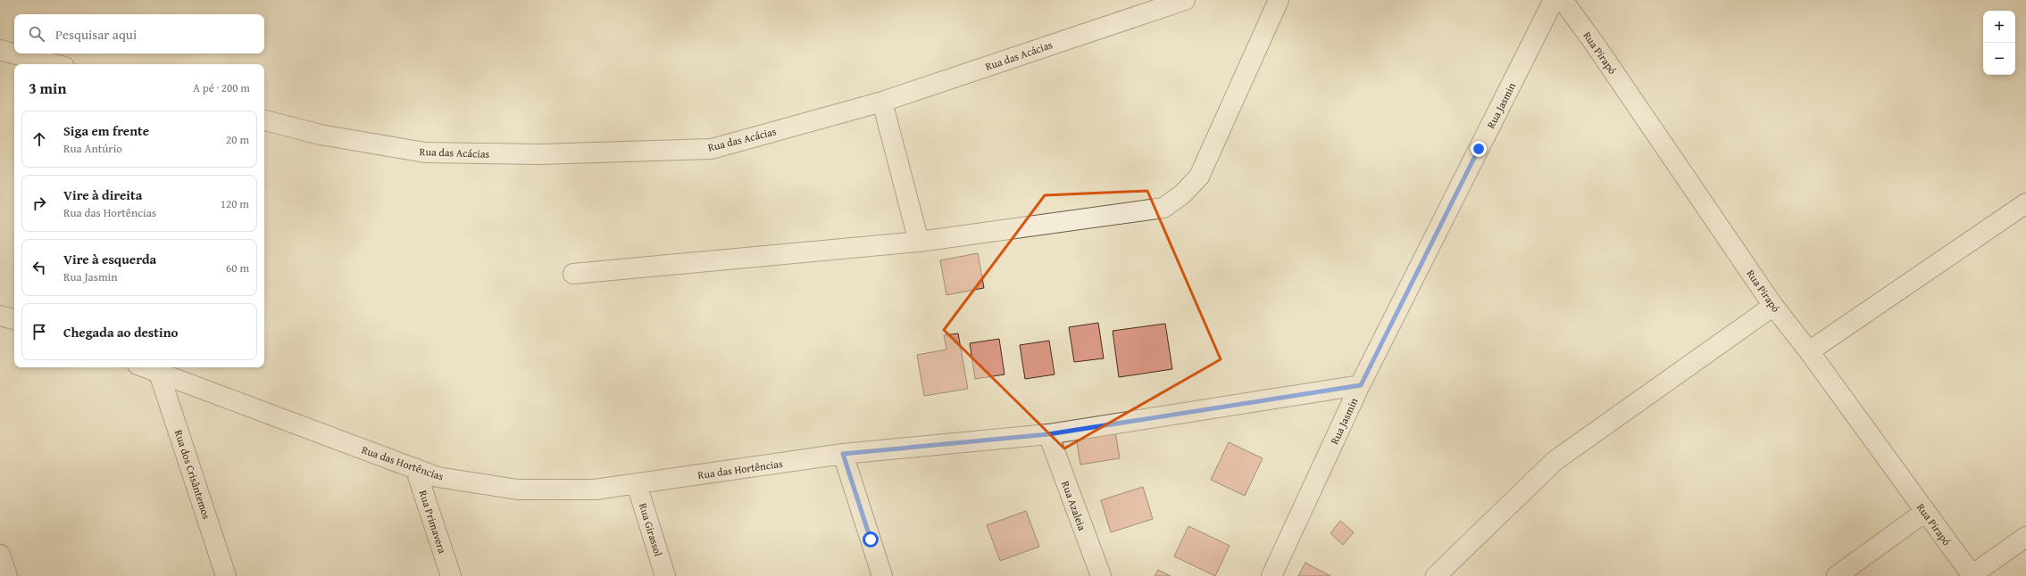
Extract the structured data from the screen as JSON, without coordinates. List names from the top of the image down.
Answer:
{
  "streets": {
    "street": [
      "Rua Pirapó",
      "Rua das Acácias",
      "Rua Jasmin",
      "Rua das Hortências",
      "Rua dos Crisântemos",
      "Rua Azaleia",
      "Rua Primavera",
      "Rua Girassol"
    ]
  },
  "crossings": [
    ["Rua Jasmin", "Rua das Hortências"],
    ["Rua das Hortências", "Rua dos Crisântemos"],
    ["Rua das Hortências", "Rua Azaleia"],
    ["Rua das Hortências", "Rua Primavera"],
    ["Rua das Hortências", "Rua Girassol"]
  ],
  "page": {
    "map_buttons": ["+", "−"],
    "search": "Pesquisar aqui",
    "heading": ["3 min", "A pé · 200 m"],
    "list": [
      ["Siga em frente", "Rua Antúrio", "20 m"],
      ["Vire à direita", "Rua das Hortências", "120 m"],
      ["Vire à esquerda", "Rua Jasmin", "60 m"],
      "Chegada ao destino"
    ]
  }
}
